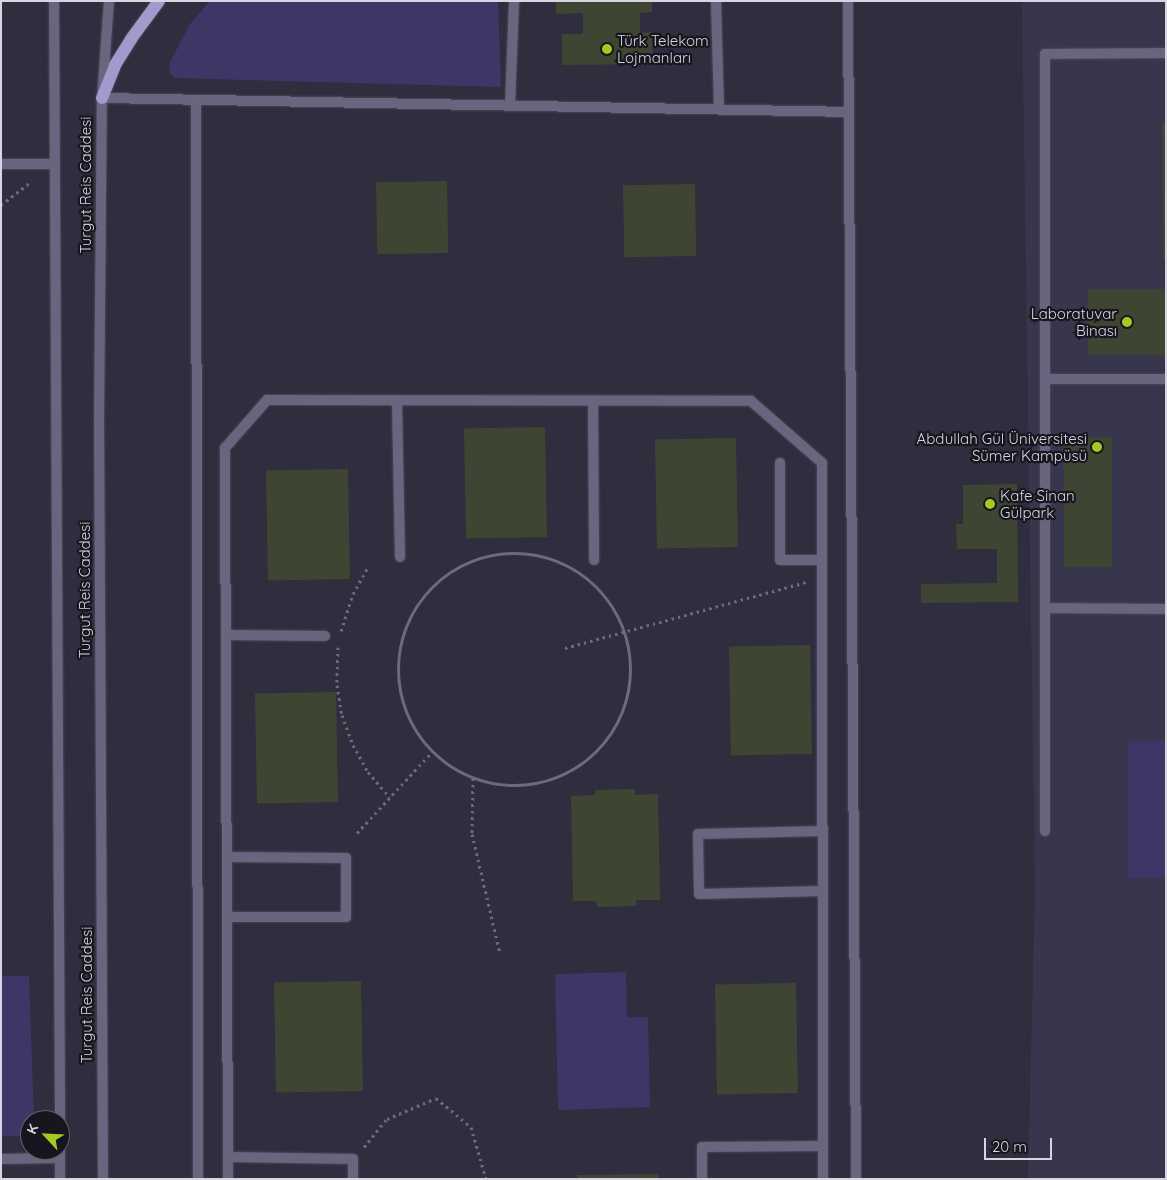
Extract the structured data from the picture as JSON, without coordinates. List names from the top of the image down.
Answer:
{
  "streets": {
    "street": ["Turgut Reis Caddesi"]
  },
  "places": [
    "Türk Telekom Lojmanları",
    "Laboratuvar Binası",
    "Abdullah Gül Üniversitesi Sümer Kampüsü",
    "Kafe Sinan Gülpark"
  ],
  "scale_bar": "20 m",
  "north": "top left"
}
